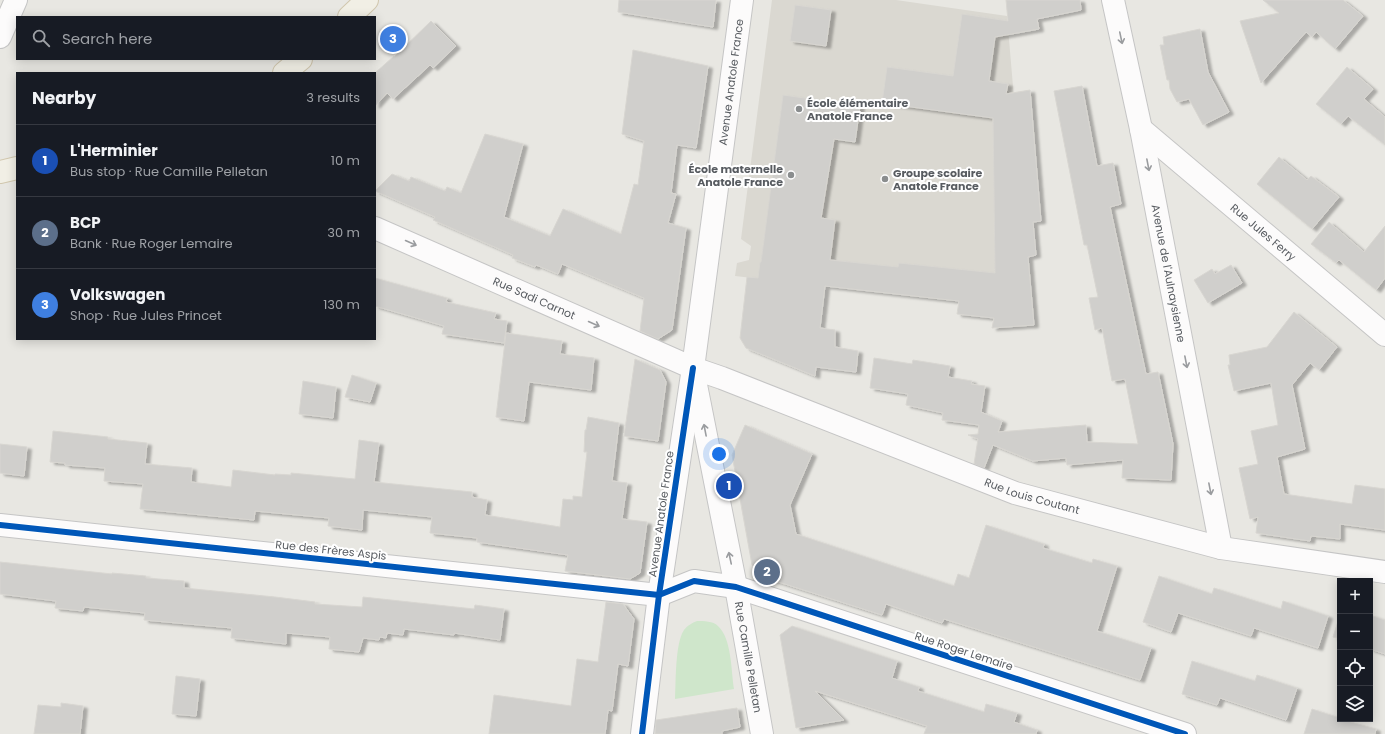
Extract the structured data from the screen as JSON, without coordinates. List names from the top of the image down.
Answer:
{
  "streets": {
    "street": [
      "Avenue Anatole France",
      "Rue Jules Ferry",
      "Avenue de l'Aulnaysienne",
      "Rue Sadi Carnot",
      "Rue Louis Coutant",
      "Rue des Frères Aspis",
      "Rue Roger Lemaire",
      "Rue Camille Pelletan"
    ]
  },
  "crossings": [
    ["Avenue Anatole France", "Rue Sadi Carnot"],
    ["Avenue Anatole France", "Rue Louis Coutant"],
    ["Avenue Anatole France", "Rue des Frères Aspis"],
    ["Avenue Anatole France", "Rue Roger Lemaire"],
    ["Avenue Anatole France", "Rue Camille Pelletan"],
    ["Rue Jules Ferry", "Avenue de l'Aulnaysienne"],
    ["Avenue de l'Aulnaysienne", "Rue Louis Coutant"],
    ["Rue Sadi Carnot", "Rue Louis Coutant"],
    ["Rue Sadi Carnot", "Rue Camille Pelletan"],
    ["Rue Louis Coutant", "Rue Camille Pelletan"],
    ["Rue des Frères Aspis", "Rue Roger Lemaire"],
    ["Rue Roger Lemaire", "Rue Camille Pelletan"]
  ],
  "one_way": ["Avenue de l'Aulnaysienne", "Rue Sadi Carnot", "Rue Camille Pelletan"],
  "places": ["École élémentaire Anatole France", "École maternelle Anatole France", "Groupe scolaire Anatole France"],
  "page": {
    "search": "Search here",
    "pins": ["3", "1", "2"],
    "heading": ["Nearby", "3 results"],
    "list": [
      {
        "mark": "1",
        "name": "L'Herminier",
        "note": "Bus stop · Rue Camille Pelletan",
        "value": "10 m"
      },
      {
        "mark": "2",
        "name": "BCP",
        "note": "Bank · Rue Roger Lemaire",
        "value": "30 m"
      },
      {
        "mark": "3",
        "name": "Volkswagen",
        "note": "Shop · Rue Jules Princet",
        "value": "130 m"
      }
    ],
    "map_buttons": ["+", "−"]
  }
}
